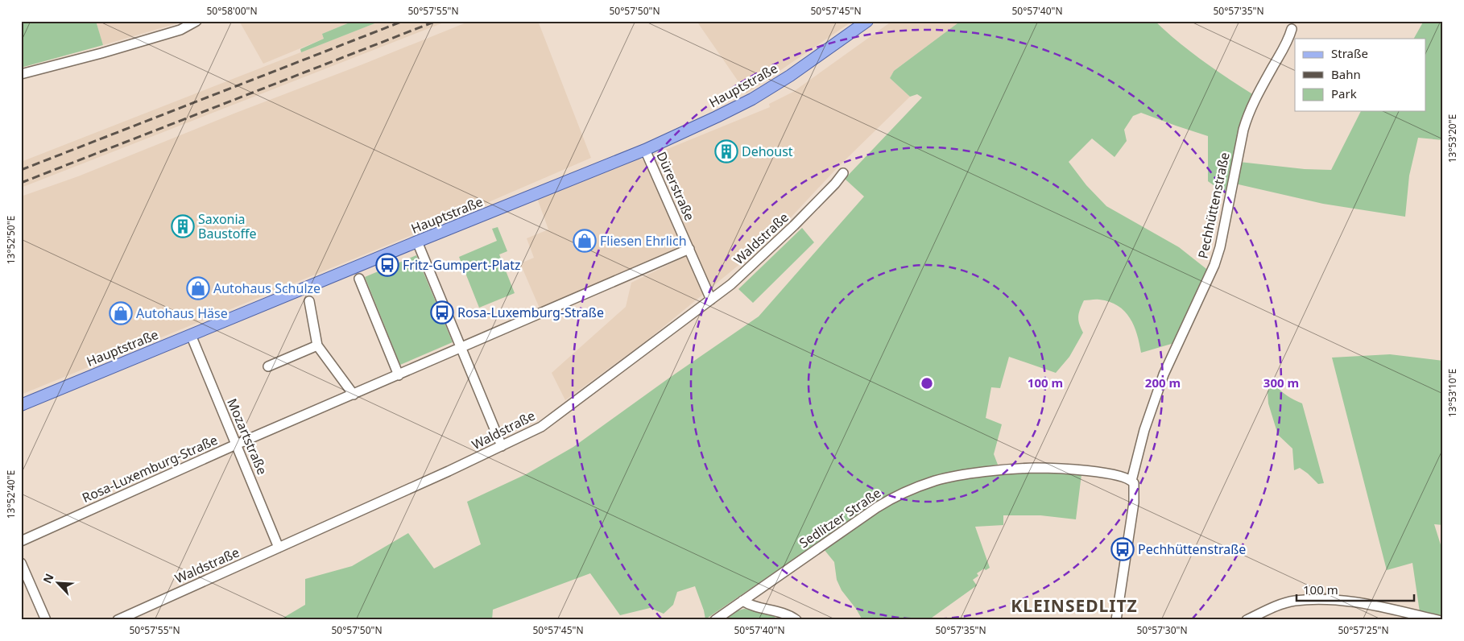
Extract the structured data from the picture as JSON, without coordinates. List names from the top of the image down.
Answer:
{
  "streets": {
    "main road": ["Hauptstraße"],
    "street": [
      "Dürerstraße",
      "Pechhüttenstraße",
      "Waldstraße",
      "Mozartstraße",
      "Rosa-Luxemburg-Straße",
      "Sedlitzer Straße"
    ]
  },
  "crossings": [
    ["Hauptstraße", "Dürerstraße"],
    ["Hauptstraße", "Mozartstraße"],
    ["Dürerstraße", "Waldstraße"],
    ["Dürerstraße", "Rosa-Luxemburg-Straße"],
    ["Pechhüttenstraße", "Sedlitzer Straße"],
    ["Waldstraße", "Mozartstraße"],
    ["Mozartstraße", "Rosa-Luxemburg-Straße"]
  ],
  "districts": ["KLEINSEDLITZ"],
  "places": {
    "building": ["Dehoust", "Saxonia Baustoffe"],
    "shop": ["Fliesen Ehrlich", "Autohaus Schulze", "Autohaus Häse"],
    "bus stop": ["Fritz-Gumpert-Platz", "Rosa-Luxemburg-Straße", "Pechhüttenstraße"]
  },
  "legend": ["Straße", "Bahn", "Park"],
  "scale_bar": "100 m",
  "north": "top left",
  "coordinates": [
    "50°58'00\"N",
    "50°57'55\"N",
    "50°57'50\"N",
    "50°57'45\"N",
    "50°57'40\"N",
    "50°57'35\"N",
    "13°53'20\"E",
    "13°52'50\"E",
    "13°53'10\"E",
    "13°52'40\"E",
    "50°57'30\"N",
    "50°57'25\"N"
  ],
  "rings": ["100 m", "200 m", "300 m"]
}
